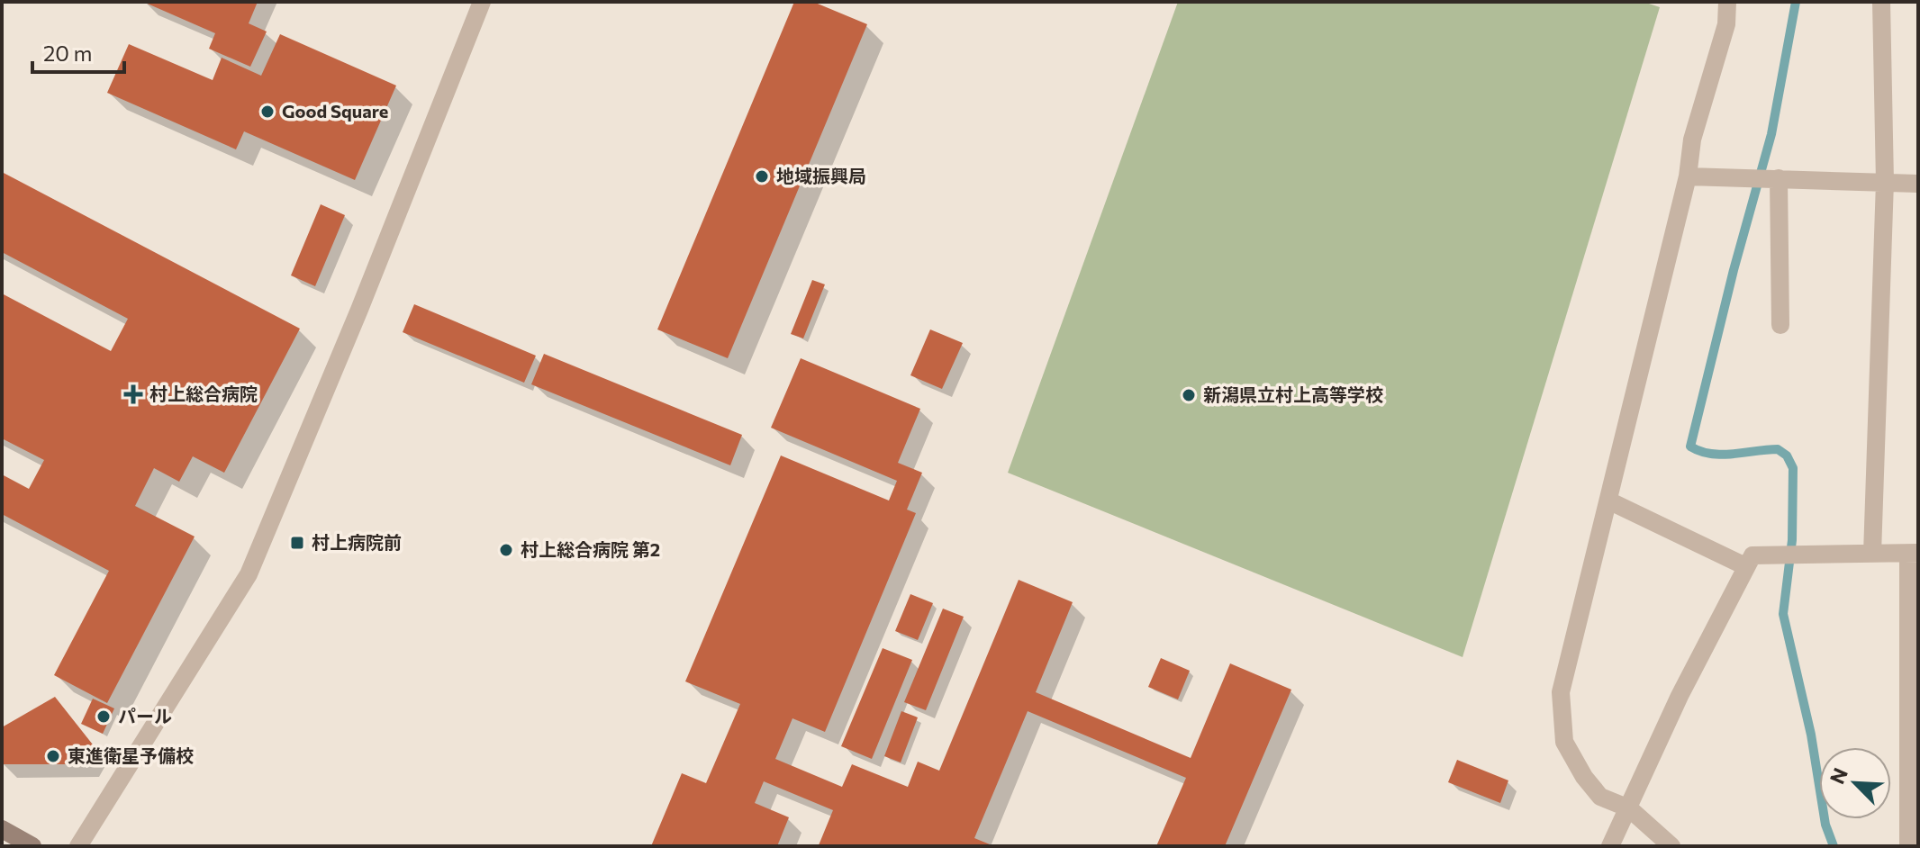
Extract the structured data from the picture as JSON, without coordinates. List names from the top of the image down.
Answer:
{
  "places": {
    "other": [
      "Good Square",
      "地域振興局",
      "新潟県立村上高等学校",
      "村上総合病院 第2",
      "パール",
      "東進衛星予備校"
    ],
    "health": ["村上総合病院"],
    "transit": ["村上病院前"]
  },
  "scale_bar": "20 m",
  "north": "top left"
}
